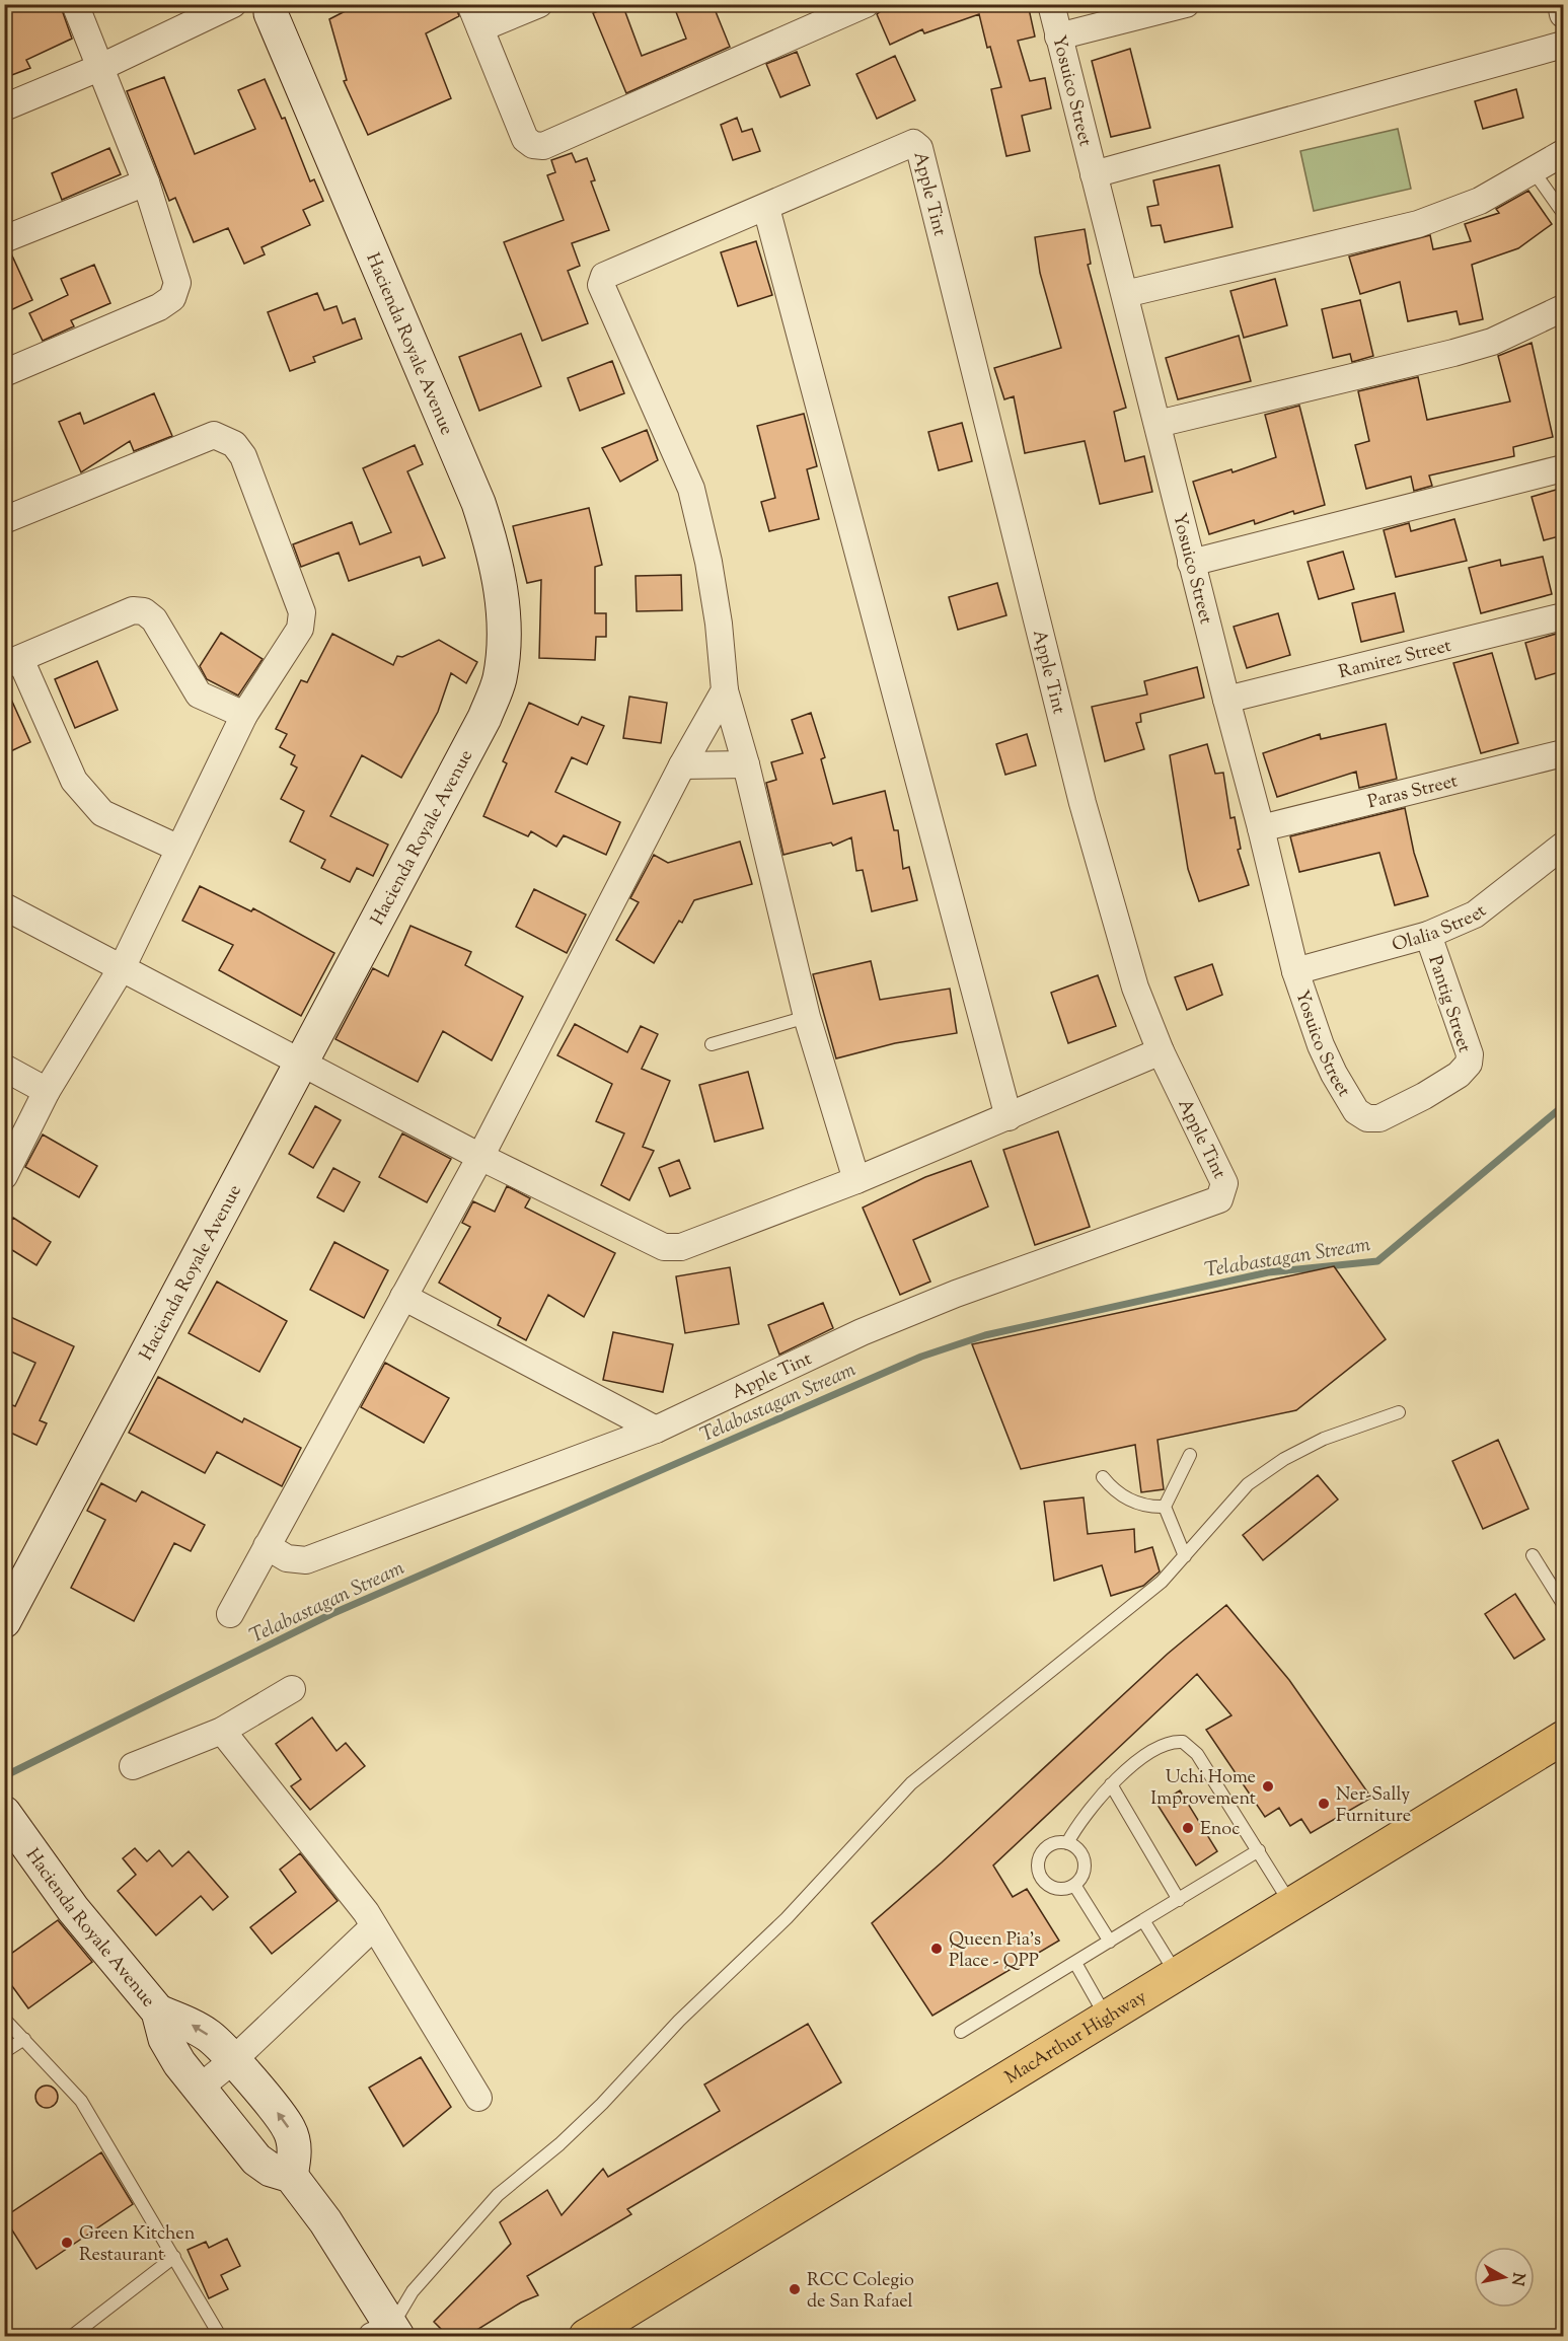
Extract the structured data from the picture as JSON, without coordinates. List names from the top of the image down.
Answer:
{
  "streets": {
    "highway": ["MacArthur Highway"],
    "street": [
      "Yosuico Street",
      "Apple Tint",
      "Hacienda Royale Avenue",
      "Ramirez Street",
      "Paras Street",
      "Olalia Street",
      "Pantig Street"
    ]
  },
  "crossings": [
    ["Yosuico Street", "Ramirez Street"],
    ["Yosuico Street", "Paras Street"],
    ["Yosuico Street", "Olalia Street"],
    ["Yosuico Street", "Pantig Street"],
    ["Olalia Street", "Pantig Street"]
  ],
  "water": ["Telabastagan Stream"],
  "places": [
    "Uchi Home Improvement",
    "Ner-Sally Furniture",
    "Enoc",
    "Queen Pia’s Place - QPP",
    "Green Kitchen Restaurant",
    "RCC Colegio de San Rafael"
  ],
  "north": "right"
}
